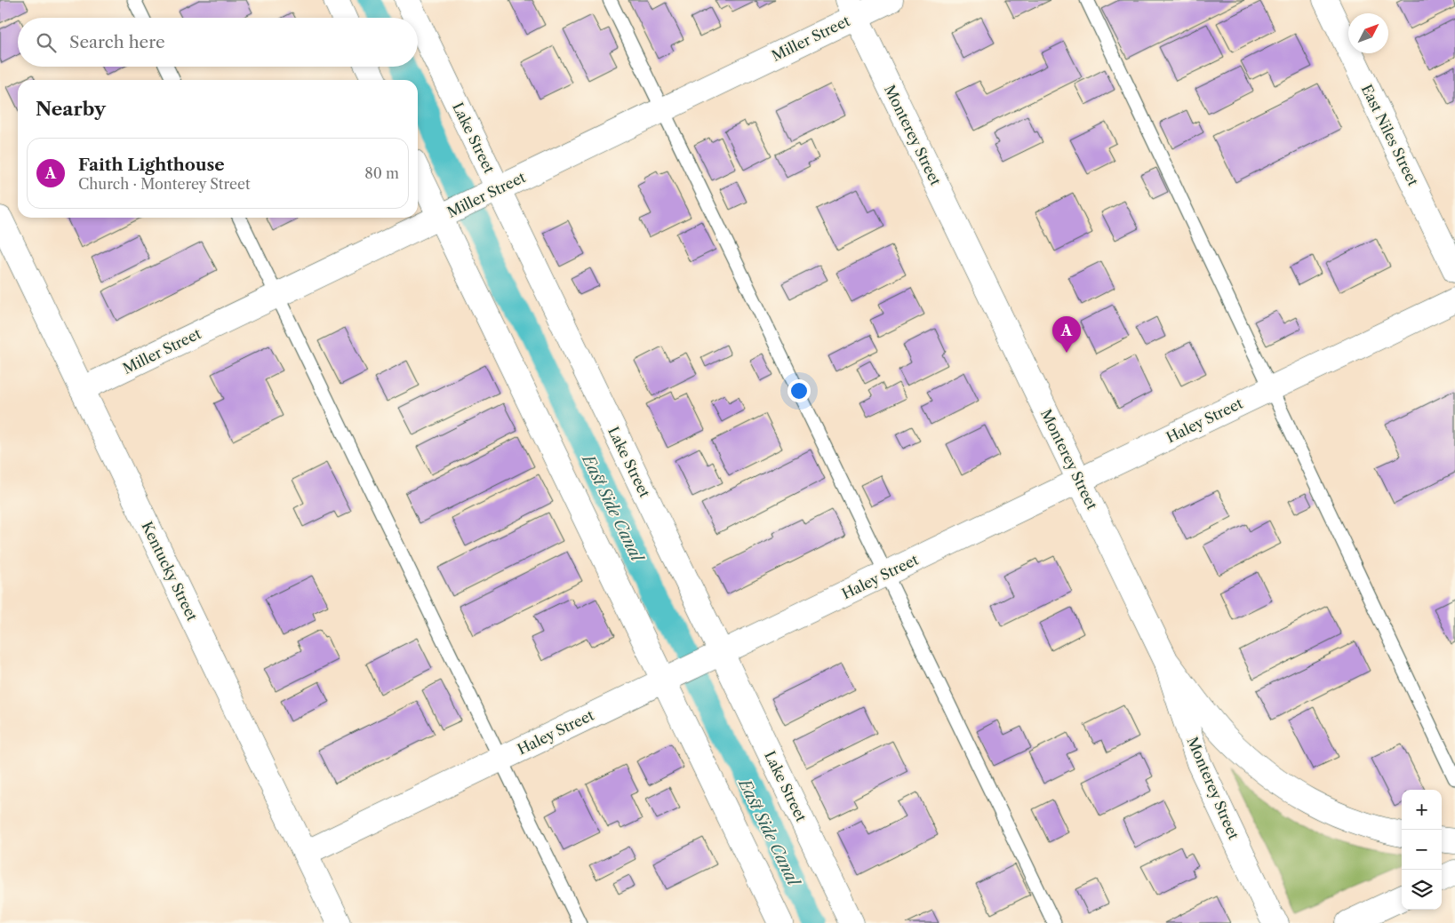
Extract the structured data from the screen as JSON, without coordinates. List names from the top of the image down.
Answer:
{
  "streets": {
    "street": [
      "Miller Street",
      "Monterey Street",
      "East Niles Street",
      "Lake Street",
      "Haley Street",
      "Kentucky Street"
    ]
  },
  "crossings": [
    ["Miller Street", "Monterey Street"],
    ["Miller Street", "Lake Street"],
    ["Miller Street", "Kentucky Street"],
    ["Monterey Street", "Haley Street"],
    ["Lake Street", "Haley Street"],
    ["Haley Street", "Kentucky Street"]
  ],
  "water": ["East Side Canal"],
  "north": "top right",
  "page": {
    "search": "Search here",
    "heading": "Nearby",
    "list": [
      {
        "mark": "A",
        "name": "Faith Lighthouse",
        "note": "Church · Monterey Street",
        "value": "80 m"
      }
    ],
    "pins": "A",
    "map_buttons": ["+", "−"]
  }
}
